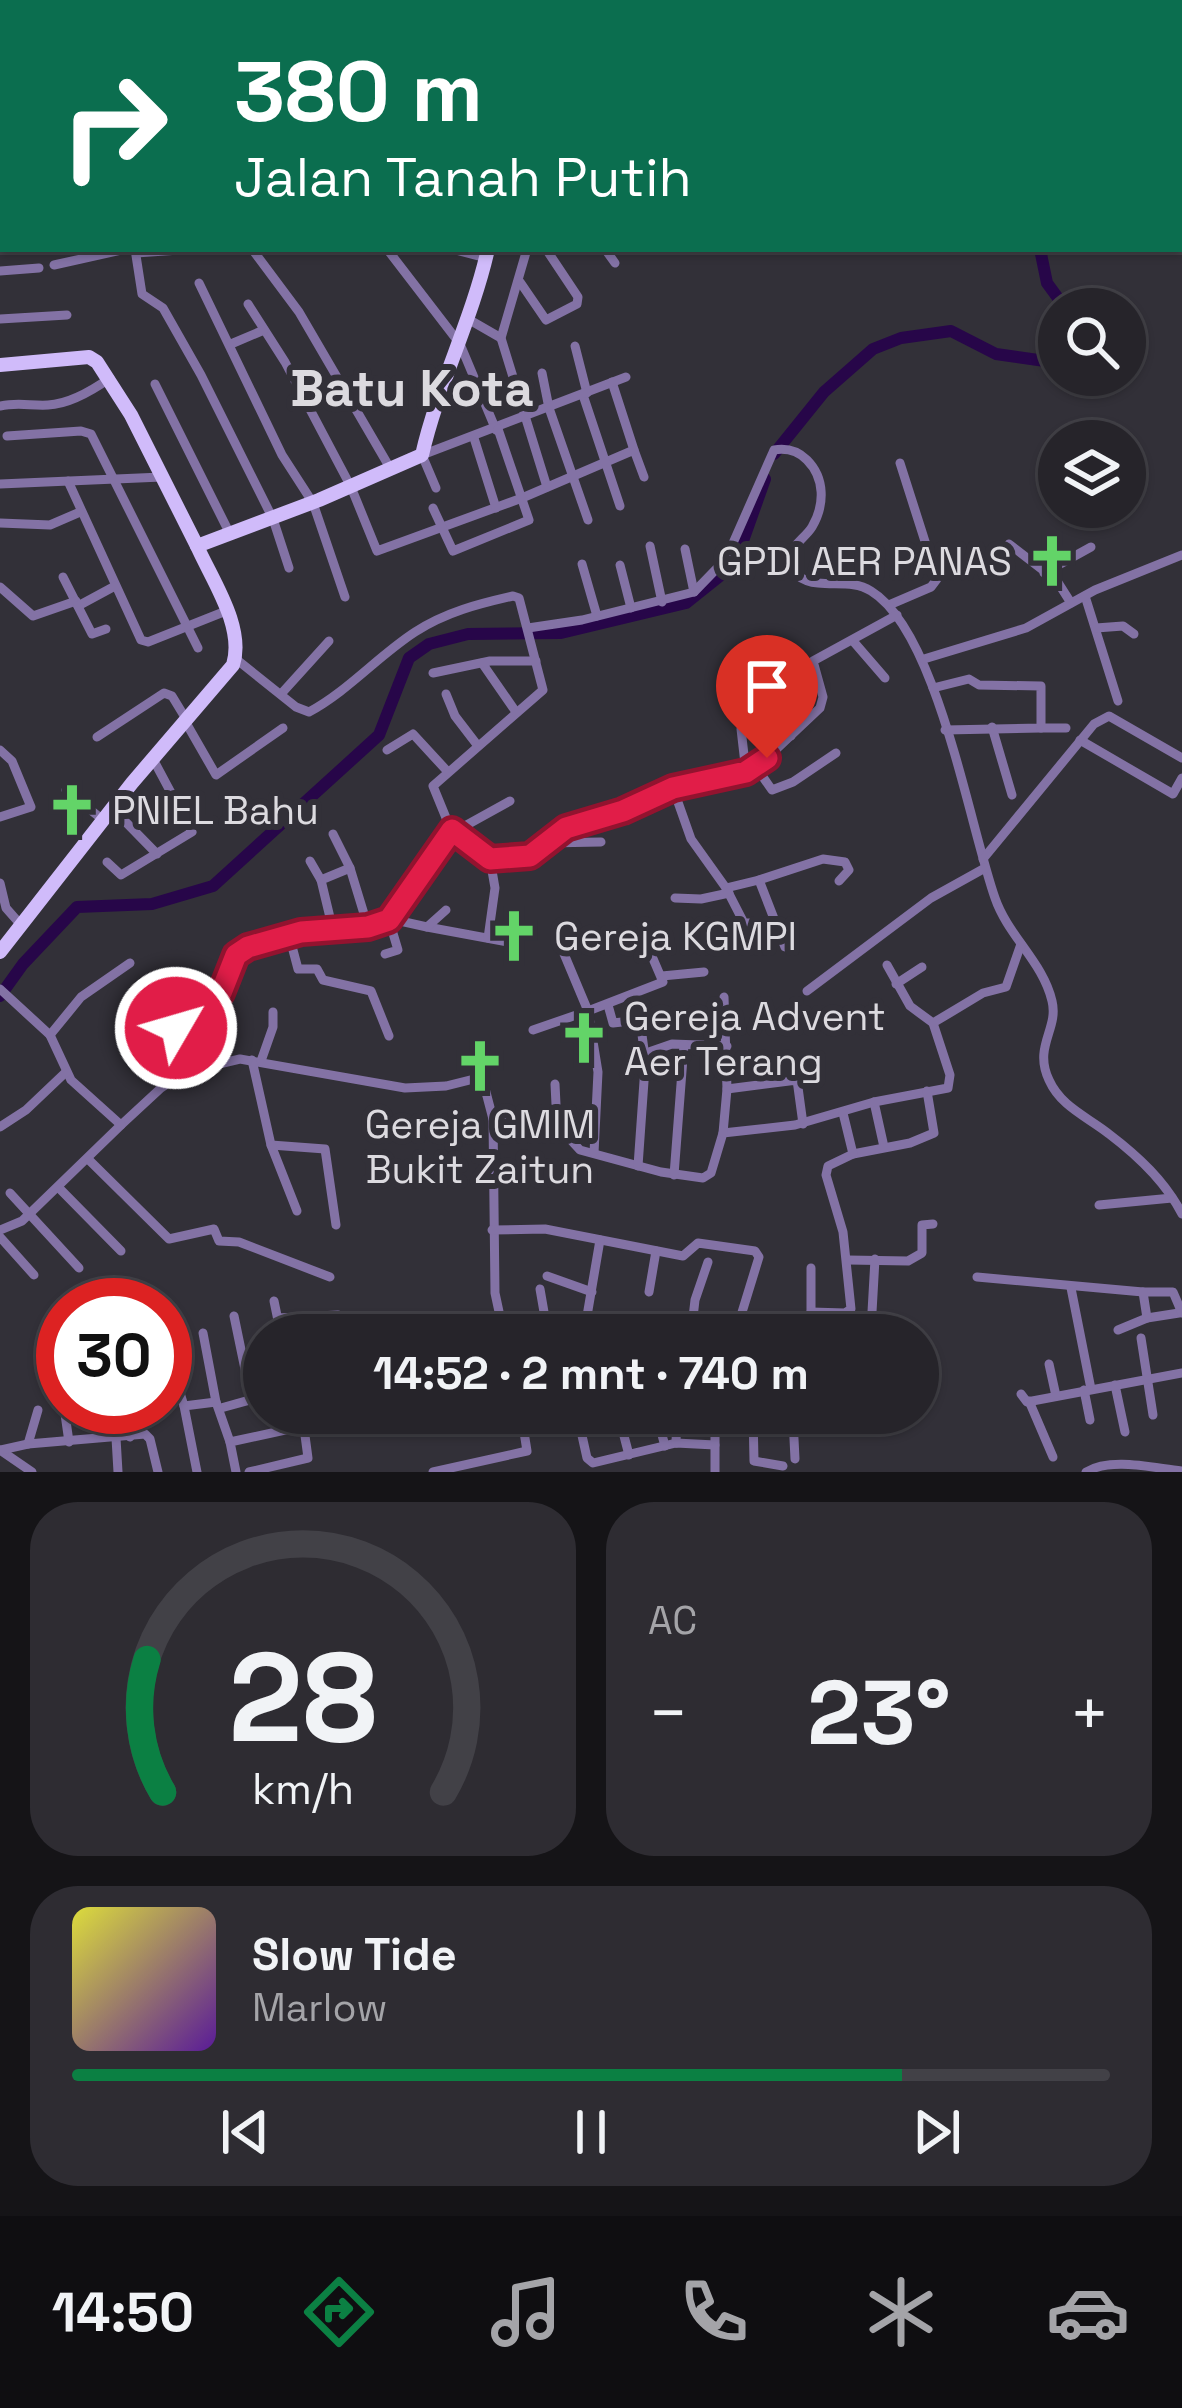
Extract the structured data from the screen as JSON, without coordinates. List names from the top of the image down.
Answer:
{
  "districts": ["Batu Kota"],
  "places": {
    "church": [
      "GPDI AER PANAS",
      "PNIEL Bahu",
      "Gereja KGMPI",
      "Gereja Advent Aer Terang",
      "Gereja GMIM Bukit Zaitun"
    ]
  },
  "page": {
    "turn": ["380 m", "Jalan Tanah Putih"],
    "limit": "30",
    "trip": "14:52 · 2 mnt · 740 m",
    "tile": "AC",
    "heat": ["−", "23°", "+"],
    "song": ["Slow Tide", "Marlow"],
    "tabs": "14:50",
    "gauge": ["28", "km/h"]
  }
}
